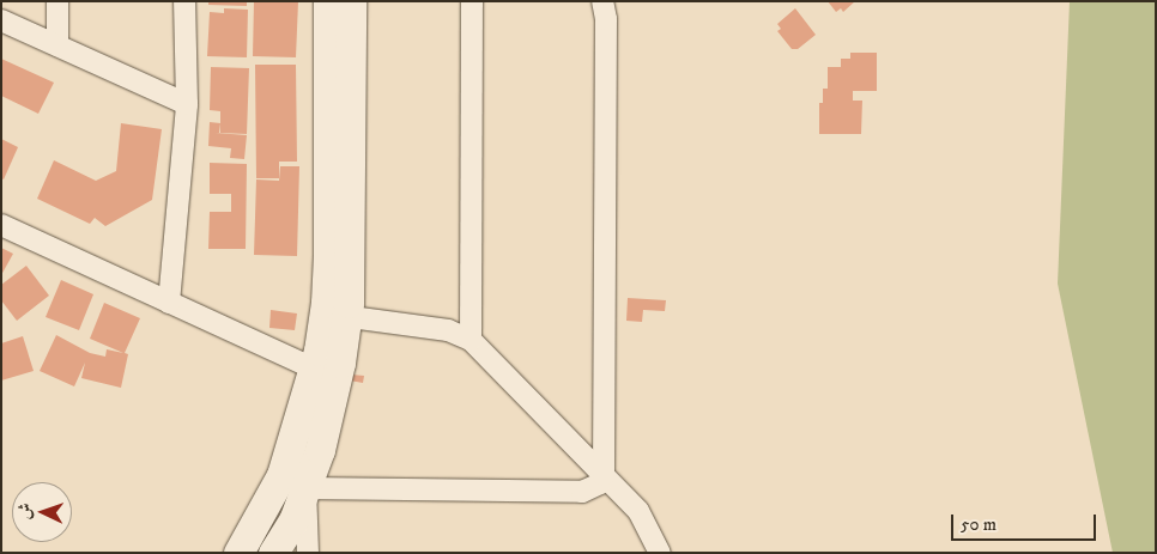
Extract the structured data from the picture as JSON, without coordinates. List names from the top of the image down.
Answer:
{
  "scale_bar": "50 m",
  "north": "left"
}
